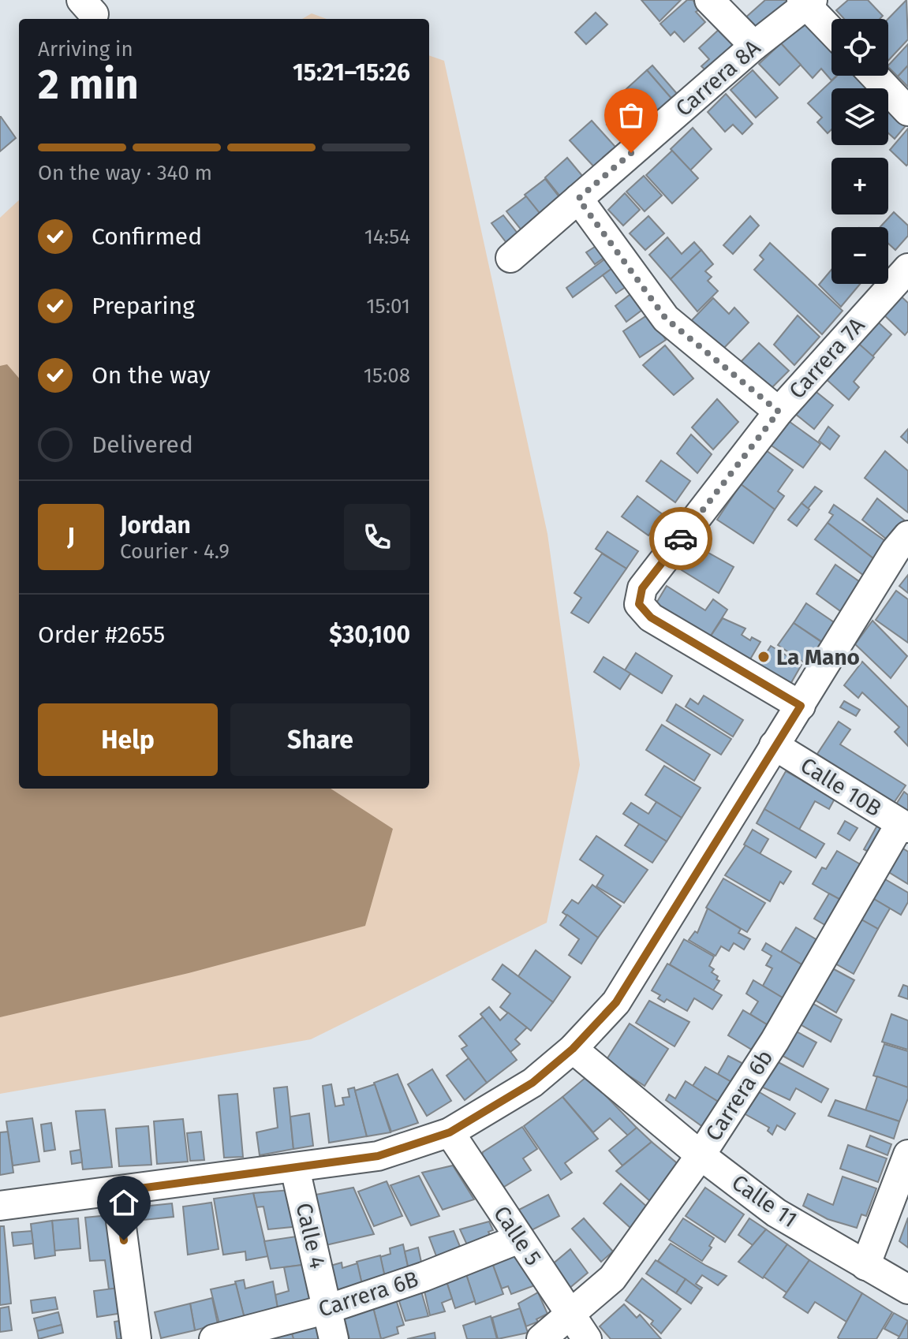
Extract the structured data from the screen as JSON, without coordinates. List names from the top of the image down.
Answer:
{
  "streets": {
    "street": [
      "Carrera 8A",
      "Carrera 7A",
      "Calle 10B",
      "Carrera 6b",
      "Calle 11",
      "Calle 4",
      "Calle 5",
      "Carrera 6B"
    ]
  },
  "crossings": [
    ["Calle 10B", "Carrera 6b"],
    ["Carrera 6b", "Calle 11"],
    ["Carrera 6b", "Calle 5"],
    ["Calle 4", "Carrera 6B"],
    ["Calle 5", "Carrera 6B"]
  ],
  "places": ["La Mano"],
  "page": {
    "map_buttons": ["+", "−"],
    "heading": ["2 min", "Arriving in", "15:21–15:26"],
    "panel": [
      "Jordan",
      "Courier · 4.9",
      "Order #2655",
      "$30,100"
    ],
    "bar": "On the way · 340 m",
    "list": [
      ["Confirmed", "14:54"],
      ["Preparing", "15:01"],
      ["On the way", "15:08"],
      "Delivered"
    ],
    "round": "J",
    "buttons": ["Help", "Share"]
  }
}
